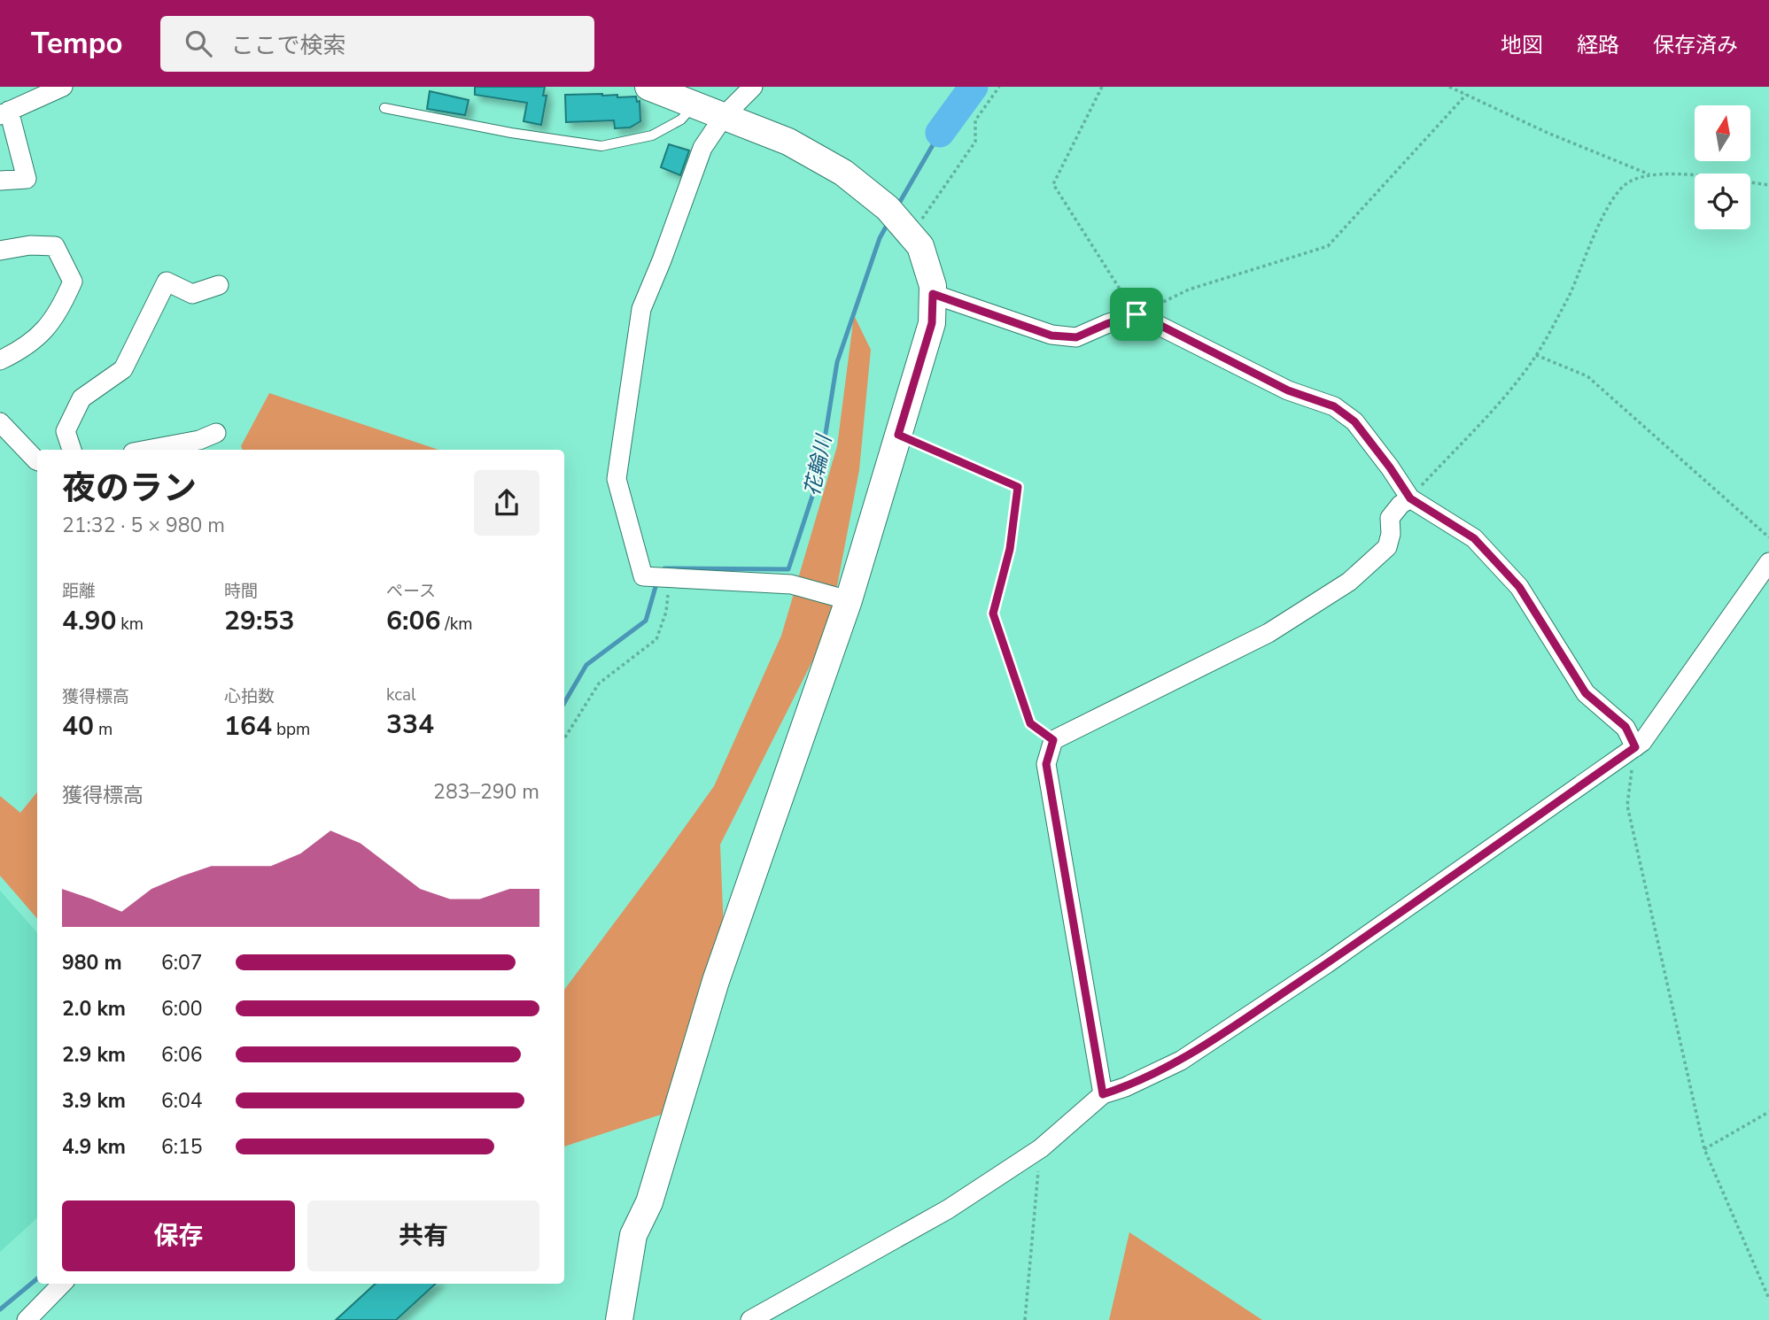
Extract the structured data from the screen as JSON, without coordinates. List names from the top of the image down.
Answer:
{
  "water": ["花輪川"],
  "north": "top",
  "page": {
    "header": "Tempo",
    "search": "ここで検索",
    "nav": ["地図", "経路", "保存済み"],
    "heading": ["夜のラン", "21:32 · 5 × 980 m"],
    "stats": [
      ["距離", "4.90 km"],
      ["時間", "29:53"],
      ["ペース", "6:06 /km"],
      ["獲得標高", "40 m"],
      ["心拍数", "164 bpm"],
      ["kcal", "334"]
    ],
    "chart": ["獲得標高", "283–290 m"],
    "list": [
      {
        "name": "980 m",
        "note": "6:07"
      },
      {
        "name": "2.0 km",
        "note": "6:00"
      },
      {
        "name": "2.9 km",
        "note": "6:06"
      },
      {
        "name": "3.9 km",
        "note": "6:04"
      },
      {
        "name": "4.9 km",
        "note": "6:15"
      }
    ],
    "buttons": ["保存", "共有"]
  }
}
